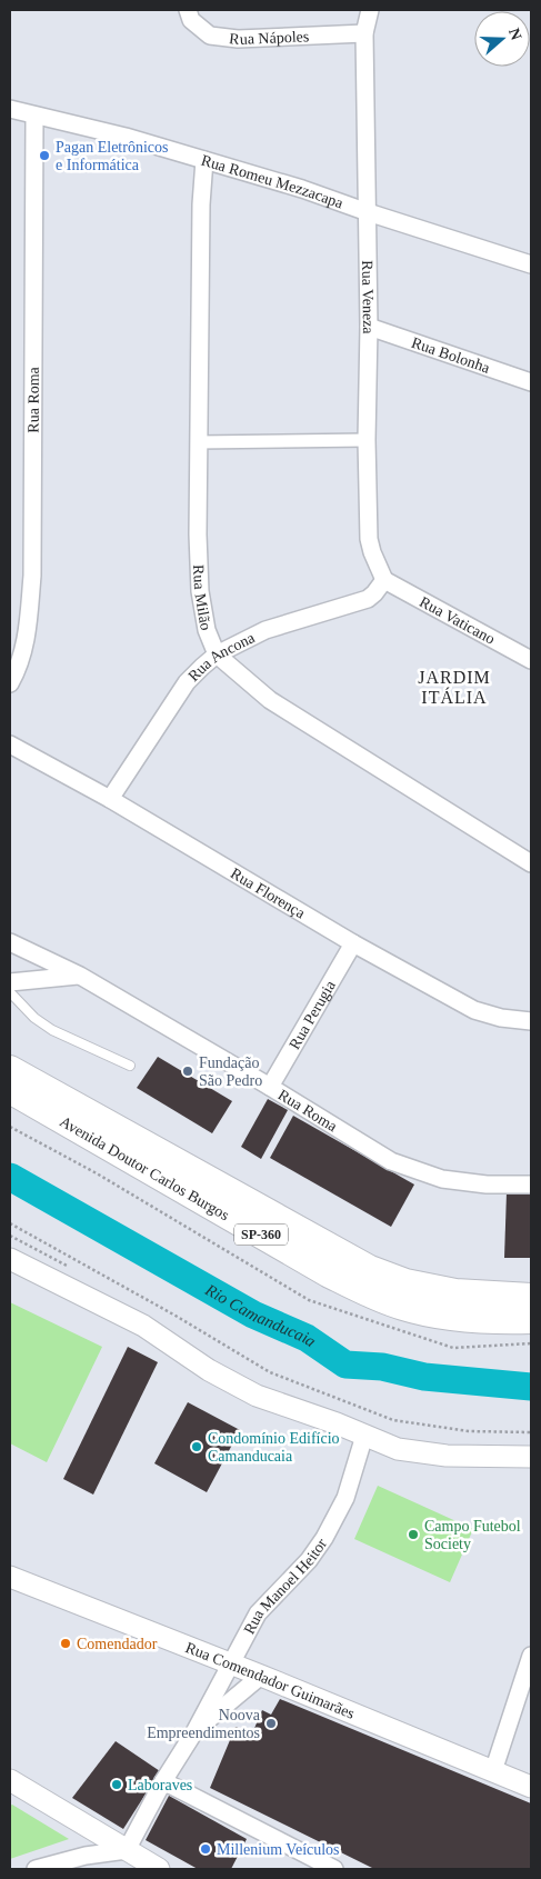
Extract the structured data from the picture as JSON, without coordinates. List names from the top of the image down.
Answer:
{
  "streets": {
    "main road": ["Avenida Doutor Carlos Burgos", "SP-360"],
    "street": [
      "Rua Nápoles",
      "Rua Romeu Mezzacapa",
      "Rua Veneza",
      "Rua Bolonha",
      "Rua Roma",
      "Rua Milão",
      "Rua Vaticano",
      "Rua Ancona",
      "Rua Florença",
      "Rua Perugia",
      "Rua Manoel Heitor",
      "Rua Comendador Guimarães"
    ]
  },
  "crossings": [
    ["Rua Nápoles", "Rua Veneza"],
    ["Rua Romeu Mezzacapa", "Rua Veneza"],
    ["Rua Romeu Mezzacapa", "Rua Roma"],
    ["Rua Romeu Mezzacapa", "Rua Milão"],
    ["Rua Veneza", "Rua Bolonha"],
    ["Rua Veneza", "Rua Vaticano"],
    ["Rua Veneza", "Rua Ancona"],
    ["Rua Roma", "Rua Perugia"],
    ["Rua Milão", "Rua Ancona"],
    ["Rua Vaticano", "Rua Ancona"],
    ["Rua Ancona", "Rua Florença"],
    ["Rua Florença", "Rua Perugia"],
    ["Rua Manoel Heitor", "Rua Comendador Guimarães"]
  ],
  "districts": ["JARDIM ITÁLIA"],
  "water": ["Rio Camanducaia"],
  "places": [
    "Pagan Eletrônicos e Informática",
    "Fundação São Pedro",
    "Condomínio Edifício Camanducaia",
    "Campo Futebol Society",
    "Comendador",
    "Noova Empreendimentos",
    "Laboraves",
    "Millenium Veículos"
  ],
  "north": "right"
}
